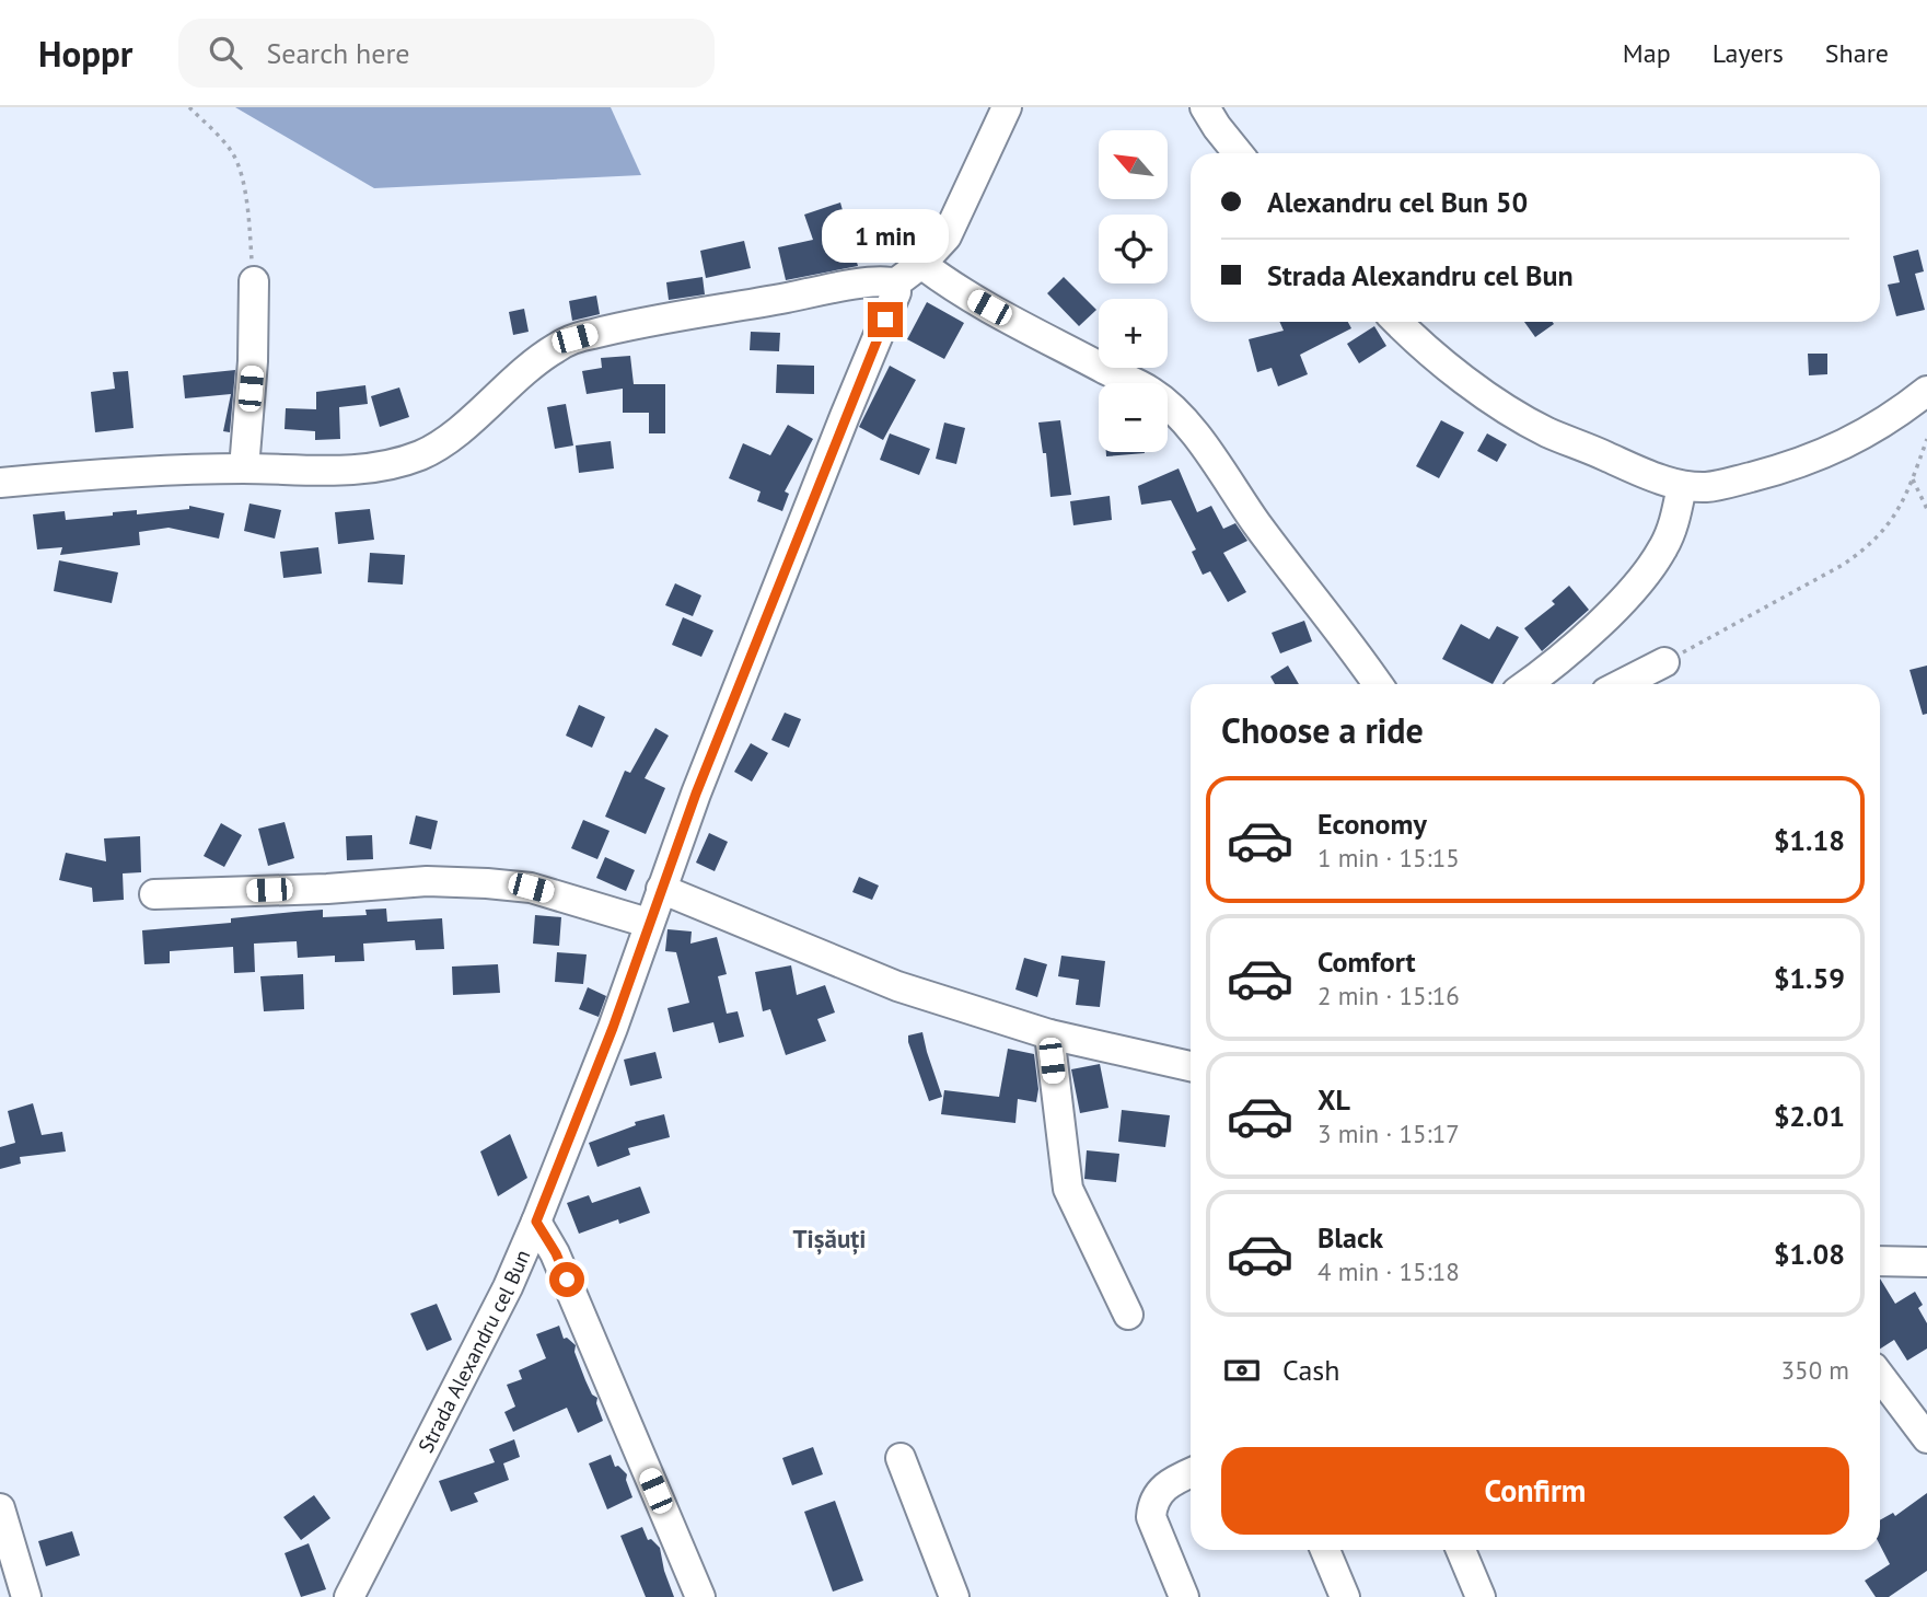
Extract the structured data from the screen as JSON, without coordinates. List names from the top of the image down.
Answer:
{
  "streets": {
    "street": ["Strada Alexandru cel Bun"]
  },
  "districts": ["Tișăuți"],
  "north": "top left",
  "page": {
    "header": "Hoppr",
    "search": "Search here",
    "nav": ["Map", "Layers", "Share"],
    "map_buttons": ["+", "−"],
    "banner": ["Alexandru cel Bun 50", "Strada Alexandru cel Bun"],
    "bubble": "1 min",
    "heading": "Choose a ride",
    "list": [
      {
        "name": "Economy",
        "note": "1 min · 15:15",
        "value": "$1.18"
      },
      {
        "name": "Comfort",
        "note": "2 min · 15:16",
        "value": "$1.59"
      },
      {
        "name": "XL",
        "note": "3 min · 15:17",
        "value": "$2.01"
      },
      {
        "name": "Black",
        "note": "4 min · 15:18",
        "value": "$1.08"
      }
    ],
    "pay": ["Cash", "350 m"],
    "buttons": "Confirm"
  }
}
